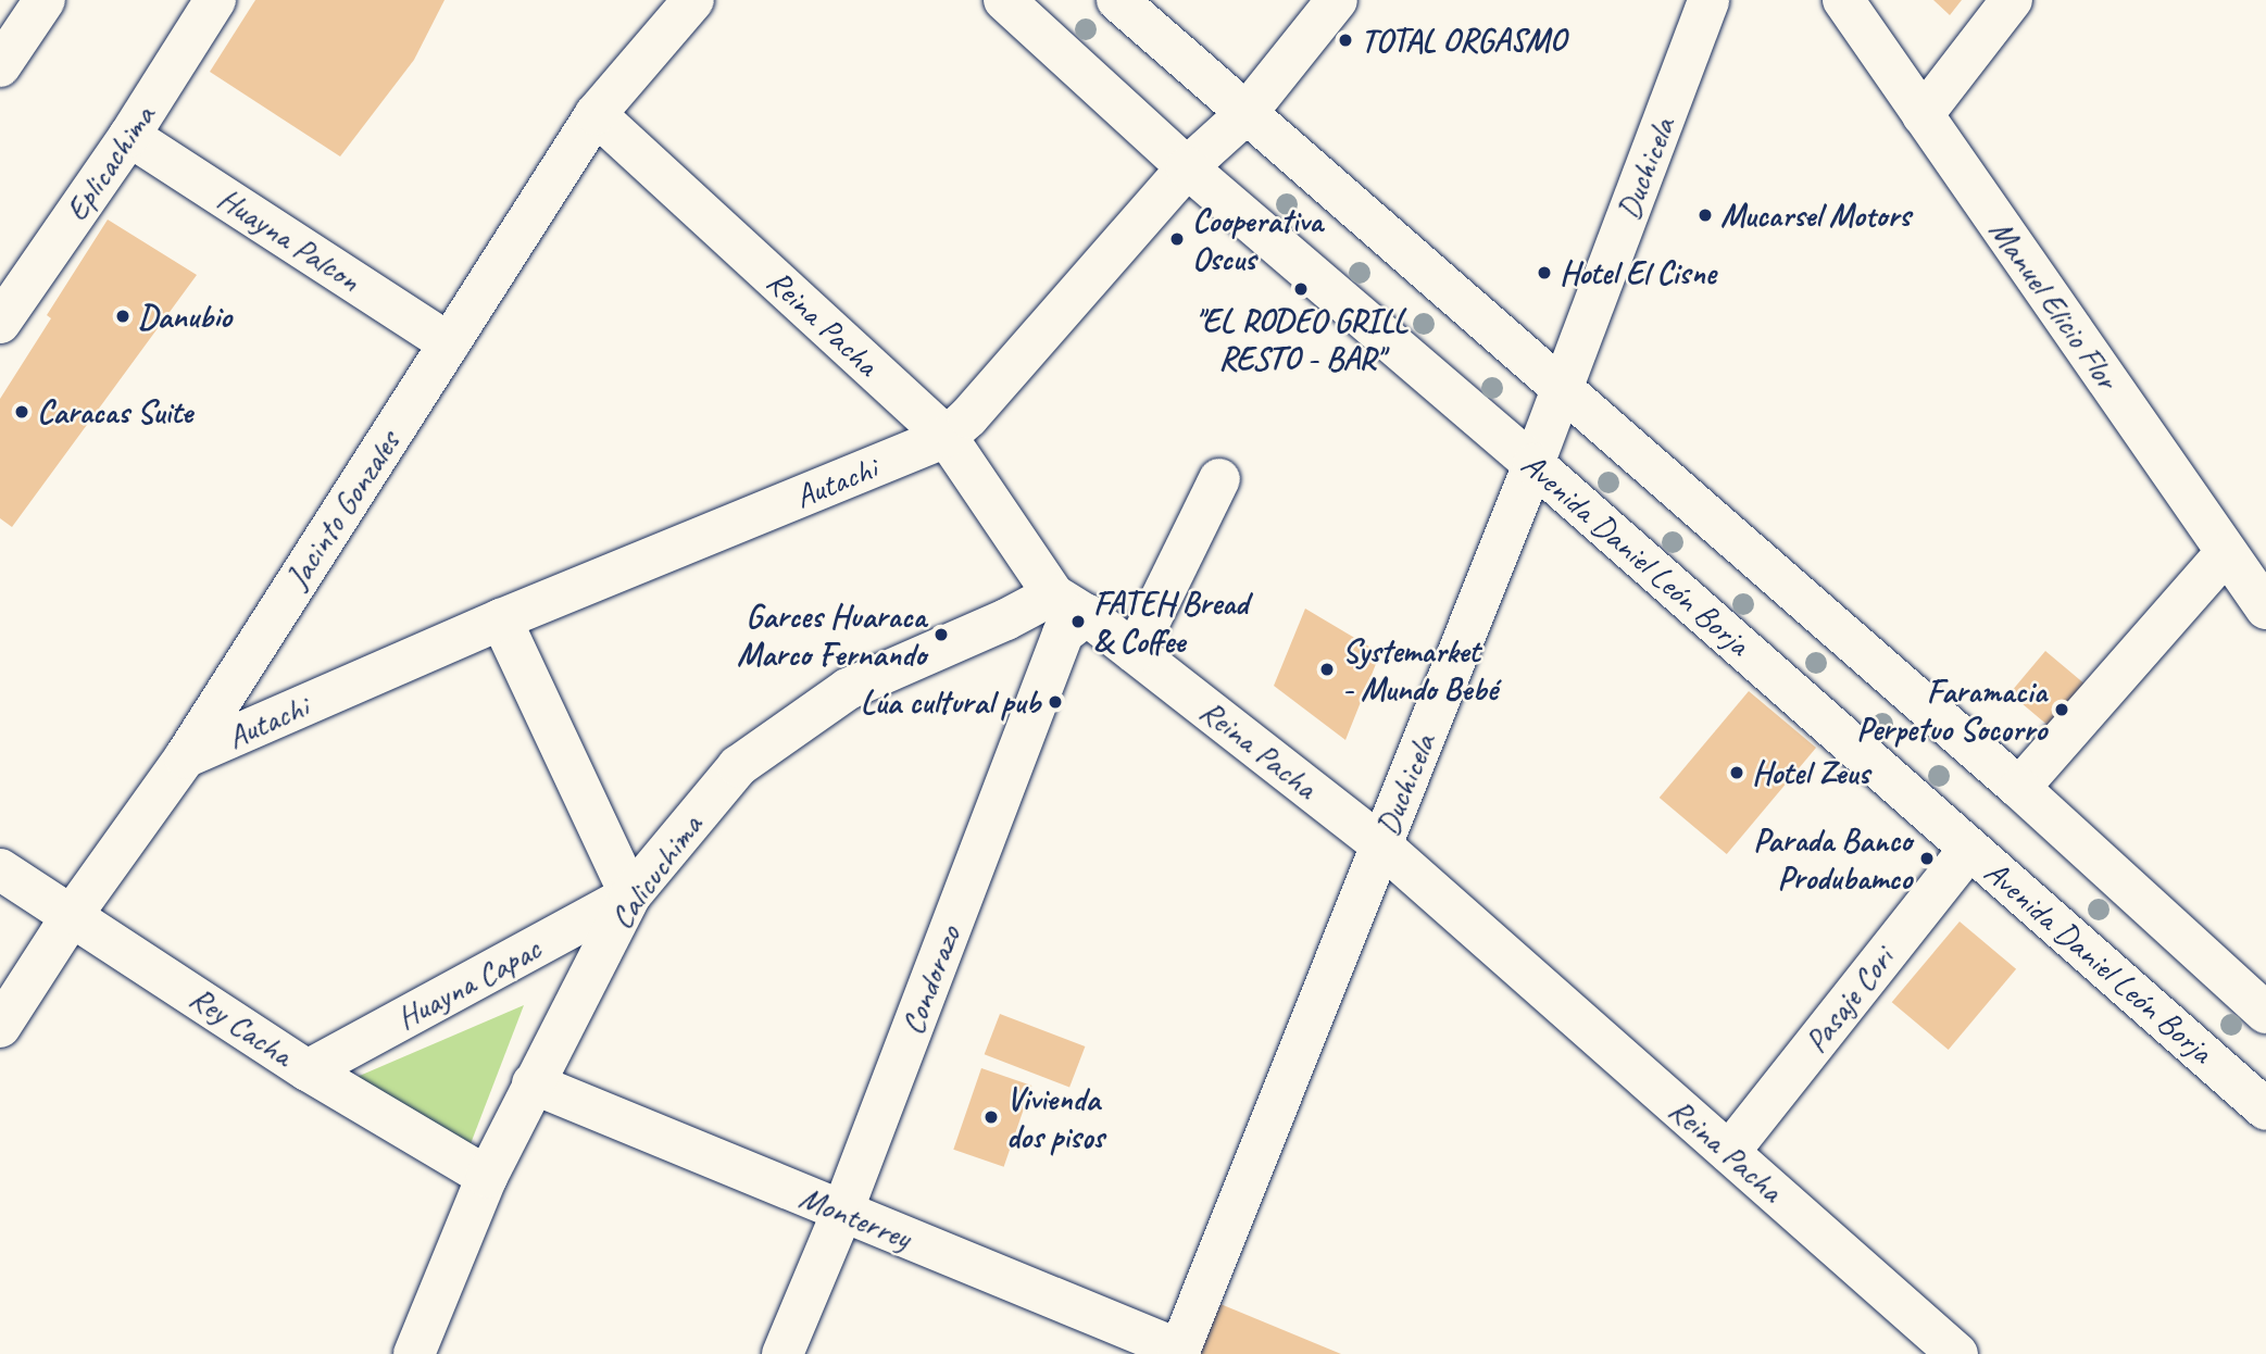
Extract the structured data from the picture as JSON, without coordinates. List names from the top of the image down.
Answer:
{
  "streets": {
    "street": [
      "Eplicachima",
      "Duchicela",
      "Huayna Palcon",
      "Manuel Elicio Flor",
      "Reina Pacha",
      "Autachi",
      "Jacinto Gonzales",
      "Avenida Daniel León Borja",
      "Calicuchima",
      "Condorazo",
      "Huayna Capac",
      "Pasaje Cori",
      "Rey Cacha",
      "Monterrey"
    ]
  },
  "crossings": [
    ["Eplicachima", "Huayna Palcon"],
    ["Duchicela", "Reina Pacha"],
    ["Duchicela", "Avenida Daniel León Borja"],
    ["Duchicela", "Monterrey"],
    ["Huayna Palcon", "Jacinto Gonzales"],
    ["Reina Pacha", "Autachi"],
    ["Reina Pacha", "Jacinto Gonzales"],
    ["Reina Pacha", "Calicuchima"],
    ["Reina Pacha", "Condorazo"],
    ["Reina Pacha", "Pasaje Cori"],
    ["Autachi", "Jacinto Gonzales"],
    ["Autachi", "Avenida Daniel León Borja"],
    ["Jacinto Gonzales", "Rey Cacha"],
    ["Avenida Daniel León Borja", "Pasaje Cori"],
    ["Calicuchima", "Condorazo"],
    ["Calicuchima", "Huayna Capac"],
    ["Calicuchima", "Rey Cacha"],
    ["Calicuchima", "Monterrey"],
    ["Condorazo", "Monterrey"],
    ["Huayna Capac", "Rey Cacha"]
  ],
  "places": [
    "TOTAL ORGASMO",
    "Mucarsel Motors",
    "Cooperativa Oscus",
    "Hotel El Cisne",
    "\"EL RODEO GRILL RESTO - BAR\"",
    "Danubio",
    "Caracas Suite",
    "FATEH Bread & Coffee",
    "Garces Huaraca Marco Fernando",
    "Systemarket - Mundo Bebé",
    "Lúa cultural pub",
    "Faramacia Perpetuo Socorro",
    "Hotel Zeus",
    "Parada Banco Produbamco",
    "Vivienda dos pisos"
  ]
}
